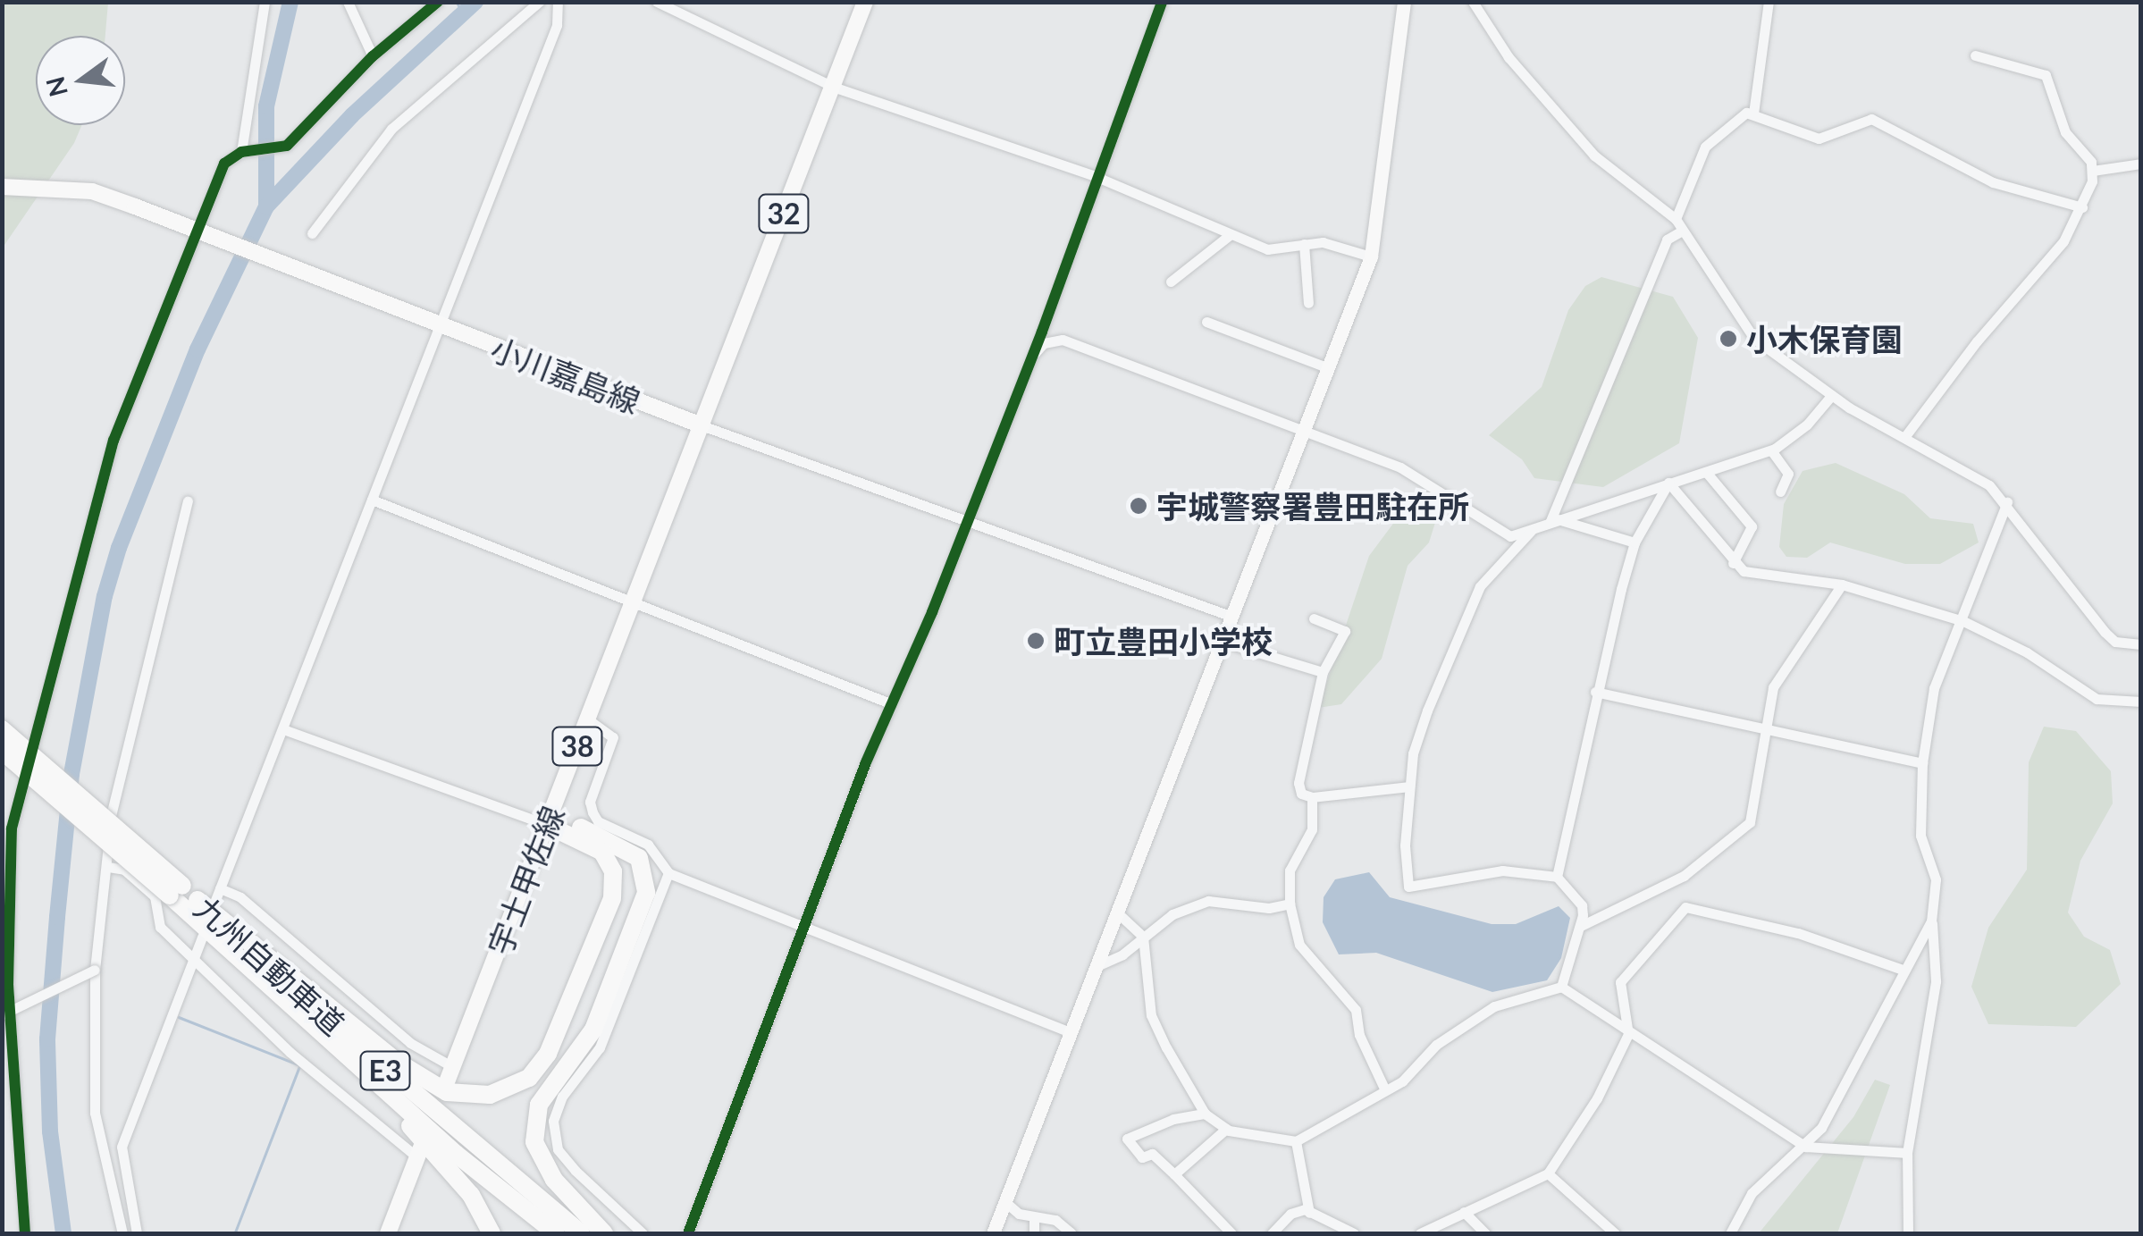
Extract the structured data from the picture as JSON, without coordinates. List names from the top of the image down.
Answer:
{
  "streets": {
    "highway": ["九州自動車道", "E3"],
    "main road": [
      "32",
      "小川嘉島線",
      "38",
      "宇土甲佐線"
    ]
  },
  "crossings": [
    ["32", "小川嘉島線"],
    ["32", "宇土甲佐線"],
    ["小川嘉島線", "宇土甲佐線"]
  ],
  "places": ["小木保育園", "宇城警察署豊田駐在所", "町立豊田小学校"],
  "north": "left"
}
